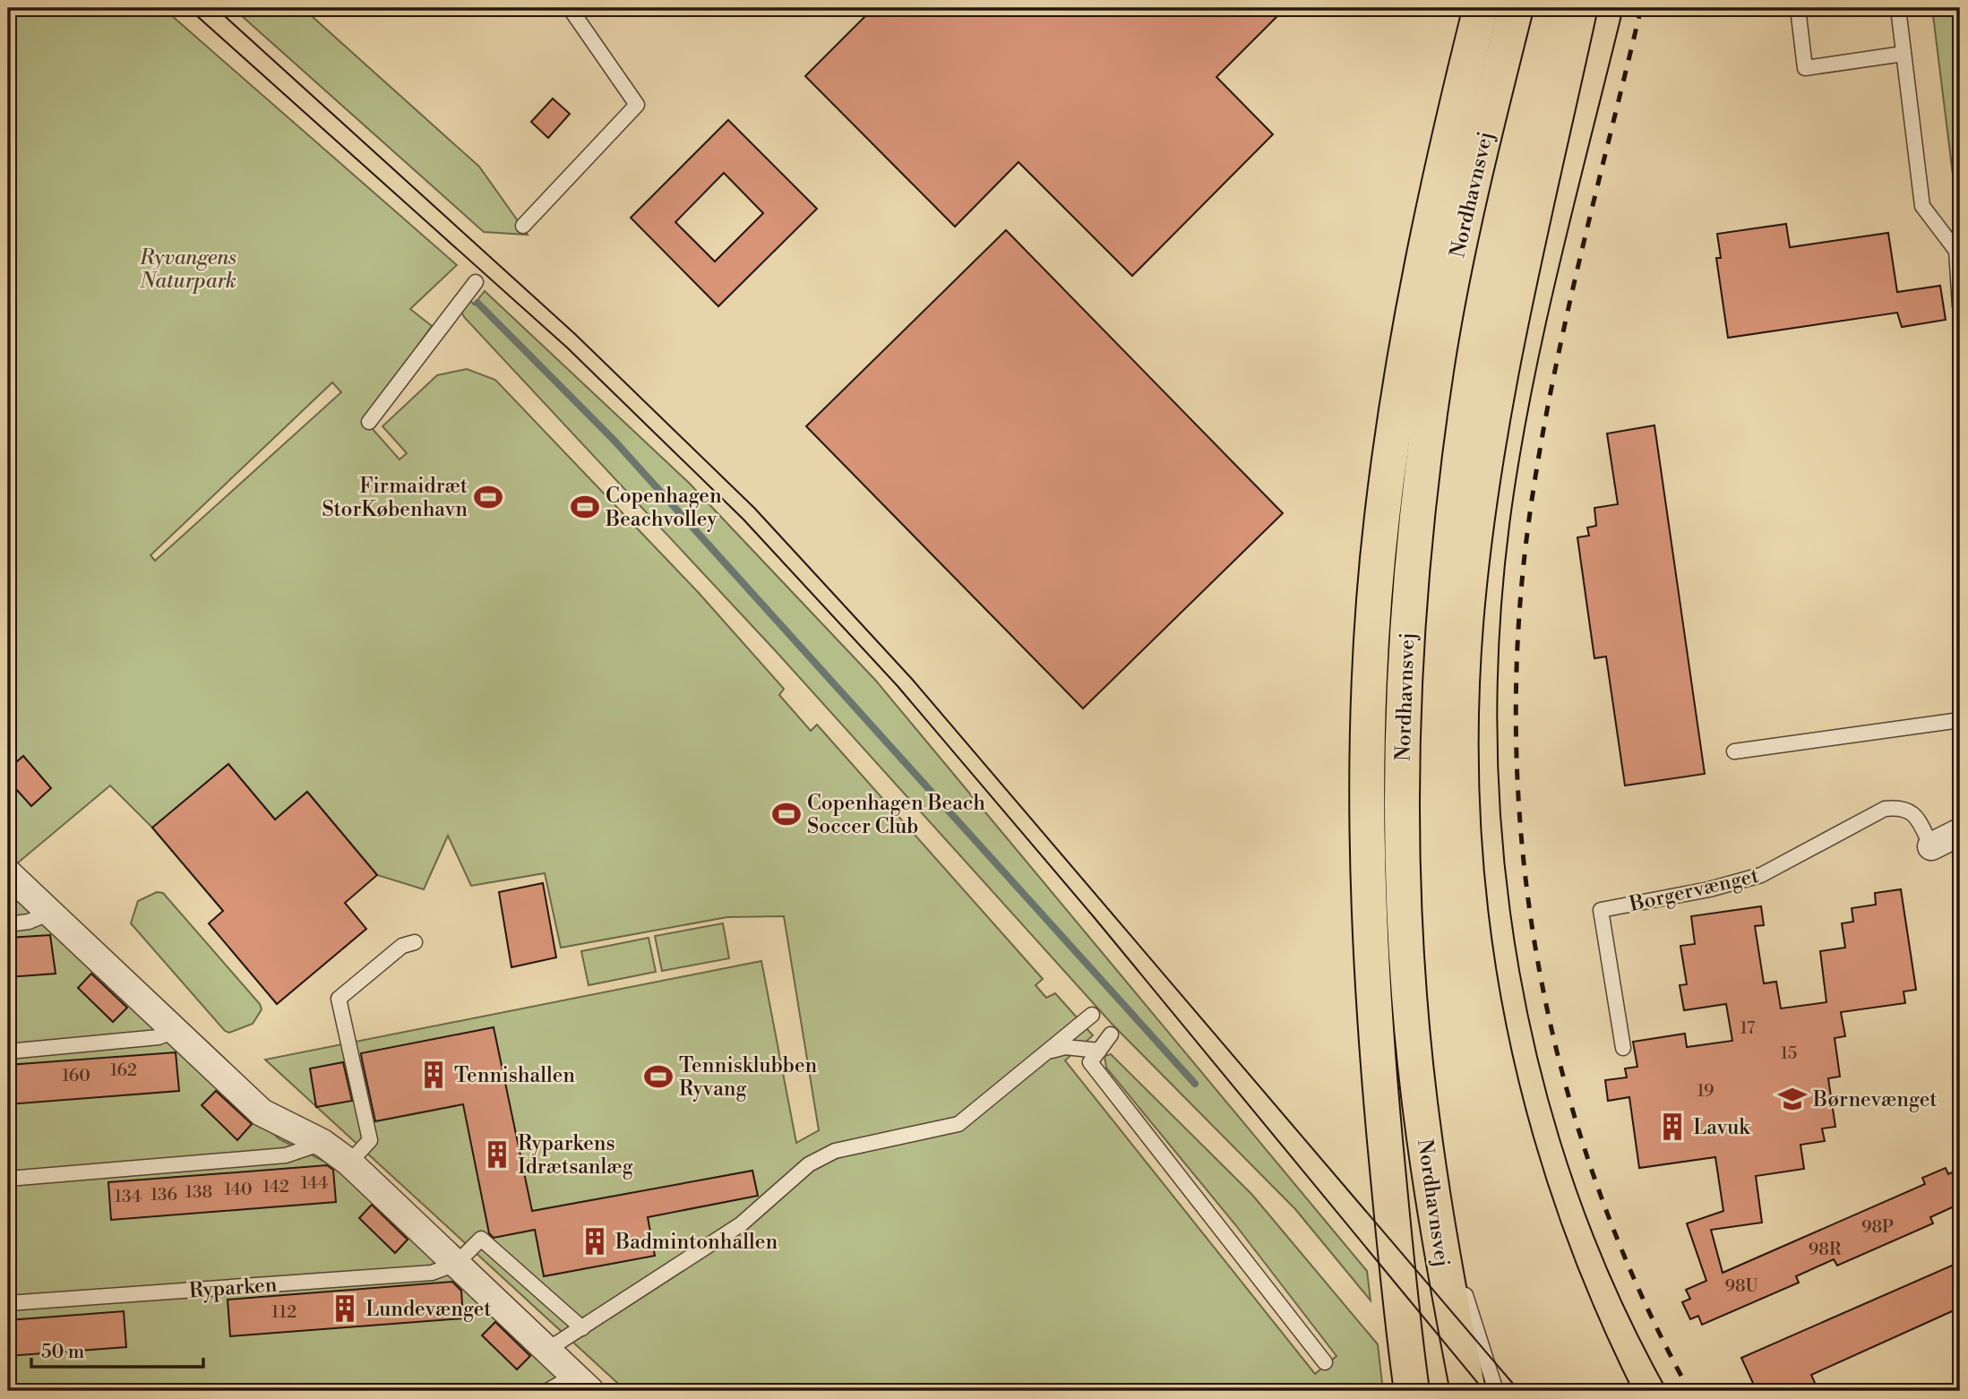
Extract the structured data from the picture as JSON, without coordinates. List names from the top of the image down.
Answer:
{
  "streets": {
    "highway": ["Nordhavnsvej"],
    "street": ["Borgervænget"],
    "lane": ["Ryparken"]
  },
  "parks": ["Ryvangens Naturpark"],
  "places": {
    "sports": [
      "Firmaidræt StorKøbenhavn",
      "Copenhagen Beachvolley",
      "Copenhagen Beach Soccer Club",
      "Tennisklubben Ryvang"
    ],
    "building": [
      "Tennishallen",
      "Lavuk",
      "Ryparkens Idrætsanlæg",
      "Badmintonhallen",
      "Lundevænget"
    ],
    "school or university": ["Børnevænget"]
  },
  "house_numbers": [
    "17",
    "15",
    "162",
    "160",
    "19",
    "144",
    "142",
    "140",
    "138",
    "136",
    "134",
    "98P",
    "98R",
    "98U",
    "112"
  ],
  "scale_bar": "50 m"
}
